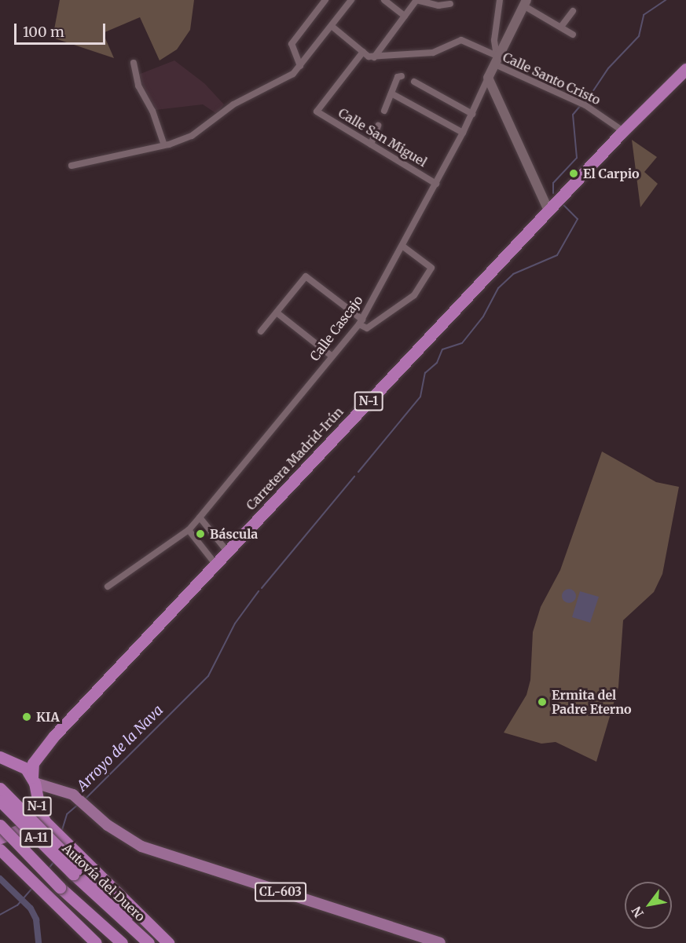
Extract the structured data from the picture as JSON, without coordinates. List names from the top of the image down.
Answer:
{
  "streets": {
    "highway": [
      "N-1",
      "Carretera Madrid-Irún",
      "A-11",
      "Autovía del Duero"
    ],
    "main road": ["Calle Cascajo", "CL-603"],
    "street": ["Calle Santo Cristo", "Calle San Miguel"]
  },
  "crossings": [
    ["Calle Santo Cristo", "Calle Cascajo"],
    ["Calle Santo Cristo", "Carretera Madrid-Irún"],
    ["Calle San Miguel", "Calle Cascajo"],
    ["N-1", "Carretera Madrid-Irún"],
    ["N-1", "CL-603"],
    ["Carretera Madrid-Irún", "CL-603"]
  ],
  "water": ["Arroyo de la Nava"],
  "places": [
    "El Carpio",
    "Báscula",
    "Ermita del Padre Eterno",
    "KIA"
  ],
  "scale_bar": "100 m",
  "north": "bottom left"
}
